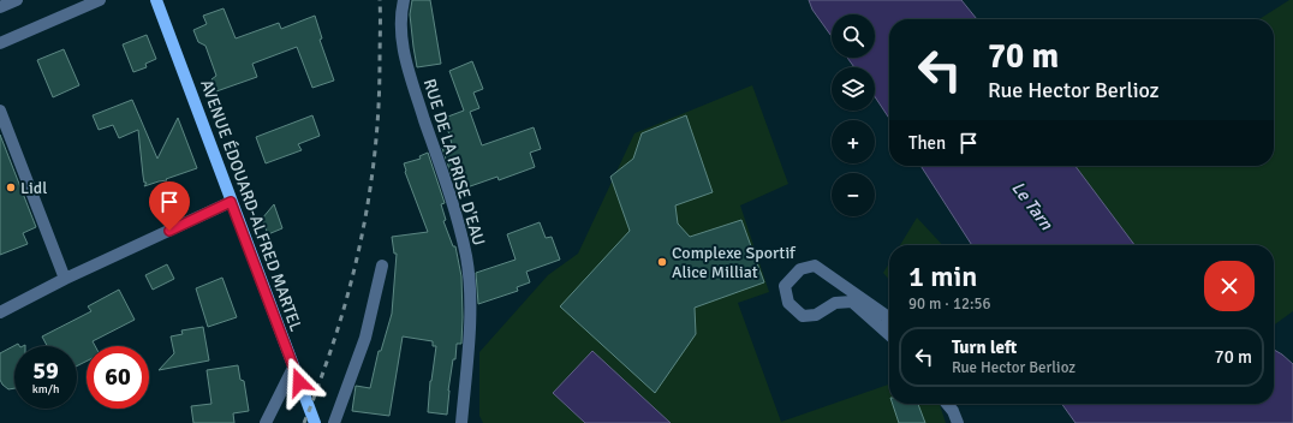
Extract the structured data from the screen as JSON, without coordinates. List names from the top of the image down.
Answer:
{
  "streets": {
    "main road": ["AVENUE ÉDOUARD-ALFRED MARTEL"],
    "street": ["RUE DE LA PRISE D'EAU"]
  },
  "water": ["Le Tarn"],
  "places": ["Lidl", "Complexe Sportif Alice Milliat"],
  "page": {
    "map_buttons": ["+", "−"],
    "turn": ["70 m", "Rue Hector Berlioz"],
    "then": "Then",
    "heading": ["1 min", "90 m · 12:56"],
    "list": [
      {
        "name": "Turn left",
        "note": "Rue Hector Berlioz",
        "value": "70 m"
      }
    ],
    "speed": "59 km/h",
    "limit": "60"
  }
}
